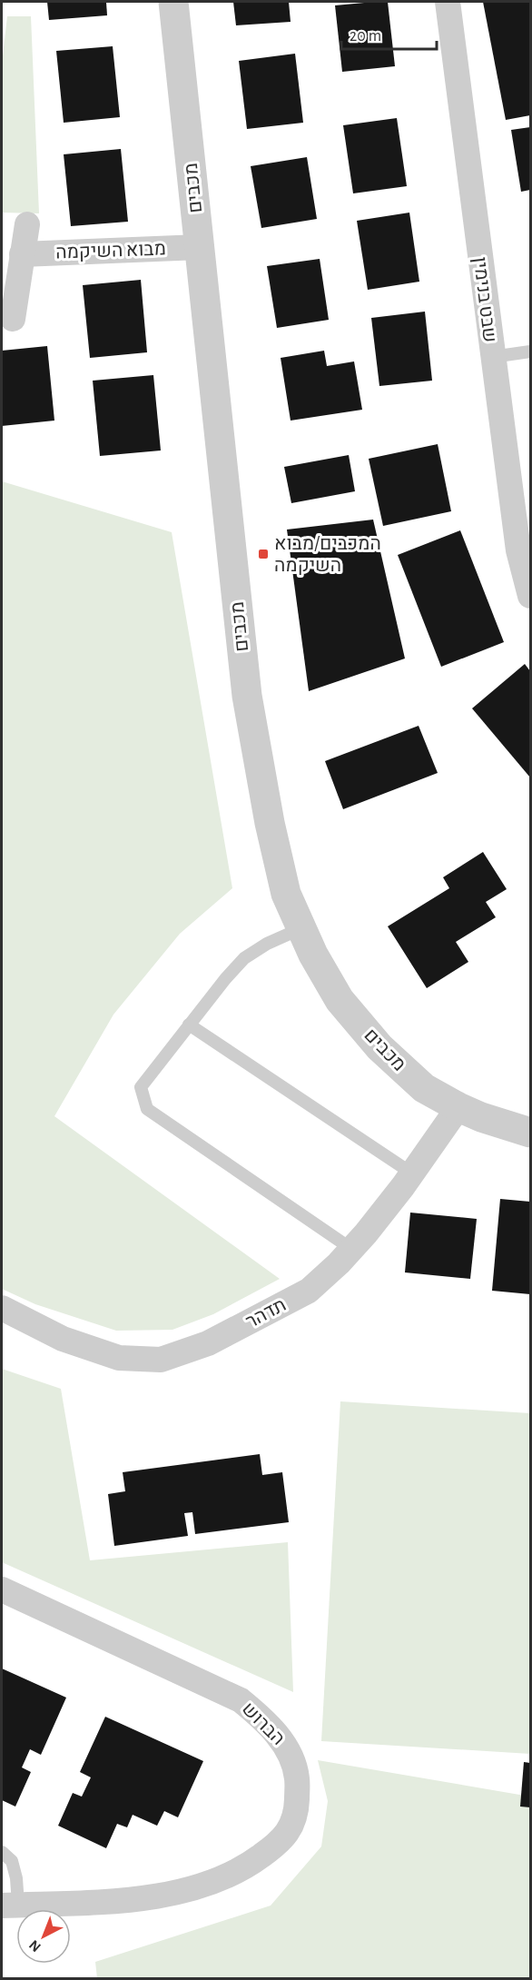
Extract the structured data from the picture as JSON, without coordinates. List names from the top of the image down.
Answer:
{
  "streets": {
    "street": [
      "מכבים",
      "מבוא השיקמה",
      "שבט בנימין",
      "תדהר",
      "הברוש"
    ]
  },
  "crossings": [
    ["מכבים", "מבוא השיקמה"],
    ["מכבים", "תדהר"]
  ],
  "places": {
    "transit": ["המכבים/מבוא השיקמה"]
  },
  "scale_bar": "20 m",
  "north": "bottom left"
}
